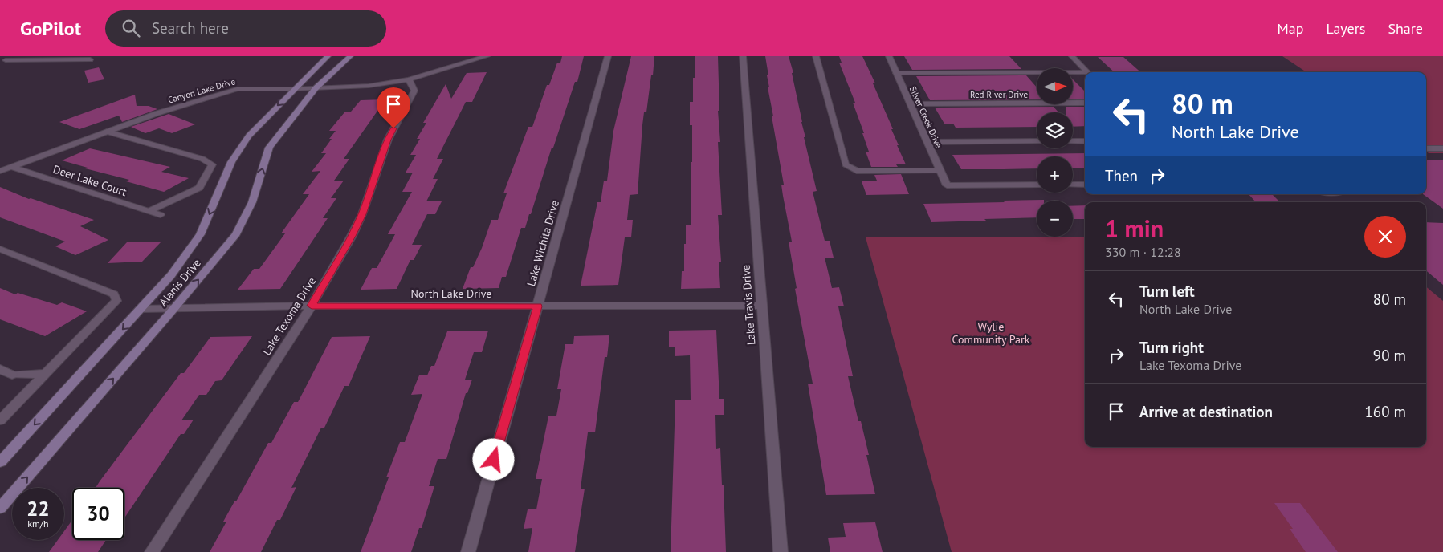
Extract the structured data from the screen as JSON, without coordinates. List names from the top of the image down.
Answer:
{
  "streets": {
    "main road": ["Alanis Drive"],
    "street": [
      "Canyon Lake Drive",
      "Red River Drive",
      "Silver Creek Drive",
      "Deer Lake Court",
      "Lake Wichita Drive",
      "North Lake Drive",
      "Lake Travis Drive",
      "Lake Texoma Drive"
    ]
  },
  "crossings": [
    ["Canyon Lake Drive", "Deer Lake Court"],
    ["Canyon Lake Drive", "Alanis Drive"],
    ["Canyon Lake Drive", "Lake Texoma Drive"],
    ["Red River Drive", "Silver Creek Drive"],
    ["Lake Wichita Drive", "North Lake Drive"],
    ["Alanis Drive", "North Lake Drive"],
    ["North Lake Drive", "Lake Travis Drive"],
    ["North Lake Drive", "Lake Texoma Drive"]
  ],
  "parks": ["Wylie Community Park"],
  "north": "right",
  "page": {
    "header": "GoPilot",
    "search": "Search here",
    "nav": ["Map", "Layers", "Share"],
    "map_buttons": ["+", "−"],
    "turn": ["80 m", "North Lake Drive"],
    "then": "Then",
    "heading": ["1 min", "330 m · 12:28"],
    "list": [
      {
        "name": "Turn left",
        "note": "North Lake Drive",
        "value": "80 m"
      },
      {
        "name": "Turn right",
        "note": "Lake Texoma Drive",
        "value": "90 m"
      },
      {
        "name": "Arrive at destination",
        "value": "160 m"
      }
    ],
    "speed": "22 km/h",
    "limit": "30"
  }
}
